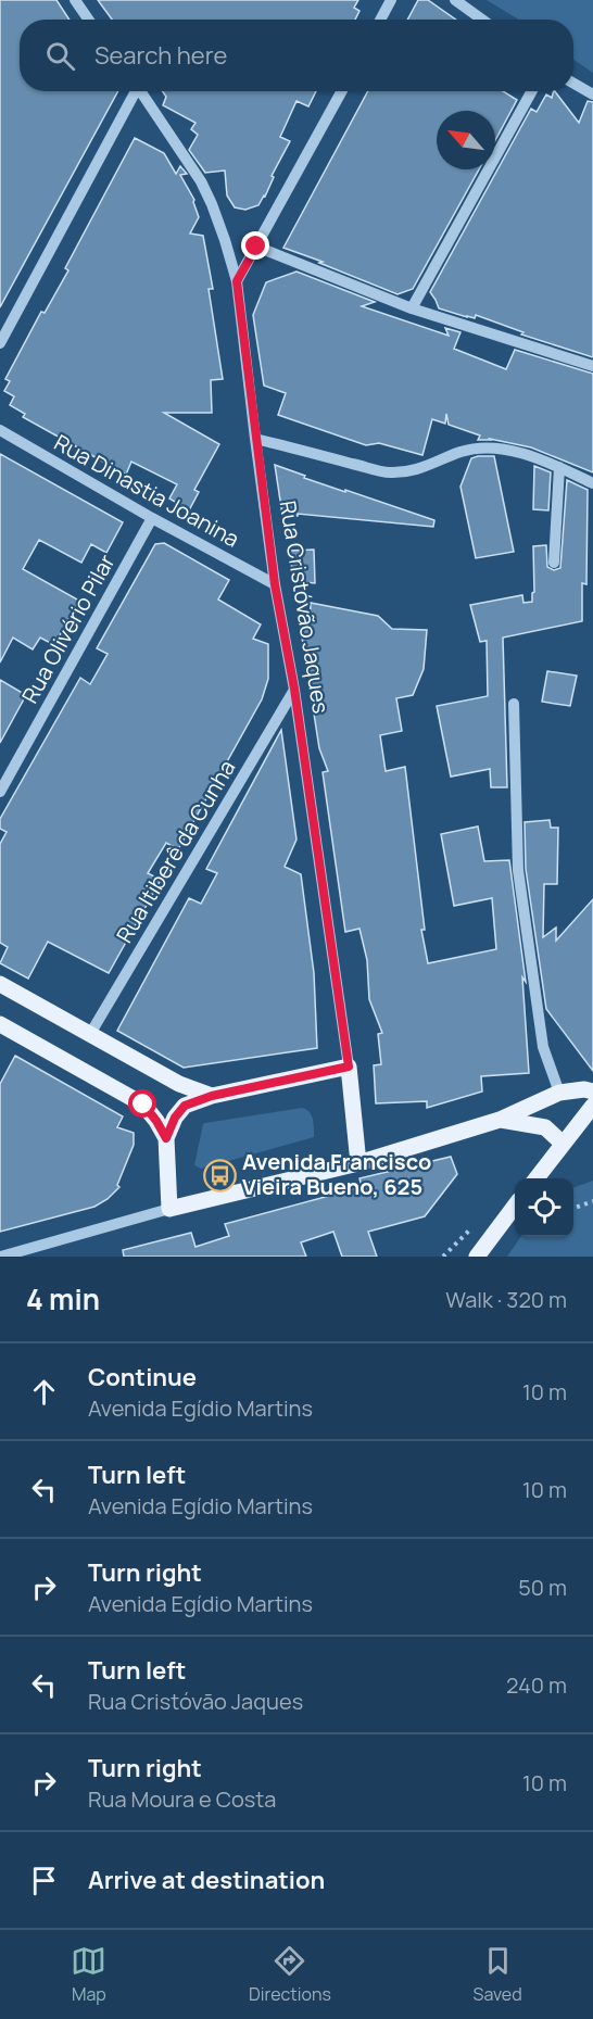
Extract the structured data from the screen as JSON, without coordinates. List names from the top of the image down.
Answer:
{
  "streets": {
    "main road": ["Rua Cristóvão Jaques"],
    "street": ["Rua Dinastia Joanina", "Rua Olivério Pilar", "Rua Itiberê da Cunha"]
  },
  "crossings": [
    ["Rua Dinastia Joanina", "Rua Cristóvão Jaques"],
    ["Rua Dinastia Joanina", "Rua Olivério Pilar"],
    ["Rua Cristóvão Jaques", "Rua Itiberê da Cunha"]
  ],
  "places": {
    "bus stop": ["Avenida Francisco Vieira Bueno, 625"]
  },
  "north": "top left",
  "page": {
    "search": "Search here",
    "heading": ["4 min", "Walk · 320 m"],
    "list": [
      ["Continue", "Avenida Egídio Martins", "10 m"],
      ["Turn left", "Avenida Egídio Martins", "10 m"],
      ["Turn right", "Avenida Egídio Martins", "50 m"],
      ["Turn left", "Rua Cristóvão Jaques", "240 m"],
      ["Turn right", "Rua Moura e Costa", "10 m"],
      "Arrive at destination"
    ],
    "nav": ["Map", "Directions", "Saved"]
  }
}
